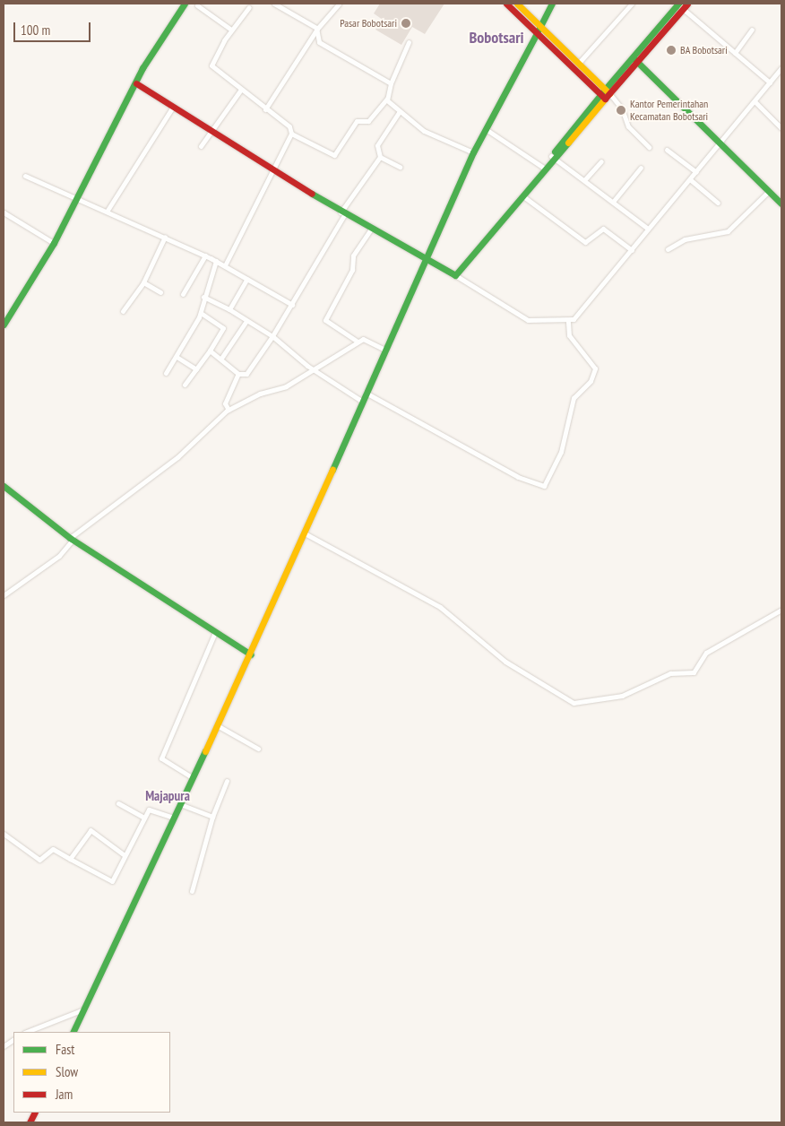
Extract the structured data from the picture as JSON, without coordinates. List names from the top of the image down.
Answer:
{
  "districts": ["Bobotsari", "Majapura"],
  "places": ["Pasar Bobotsari", "BA Bobotsari", "Kantor Pemerintahan Kecamatan Bobotsari"],
  "legend": ["Fast", "Slow", "Jam"],
  "scale_bar": "100 m"
}
